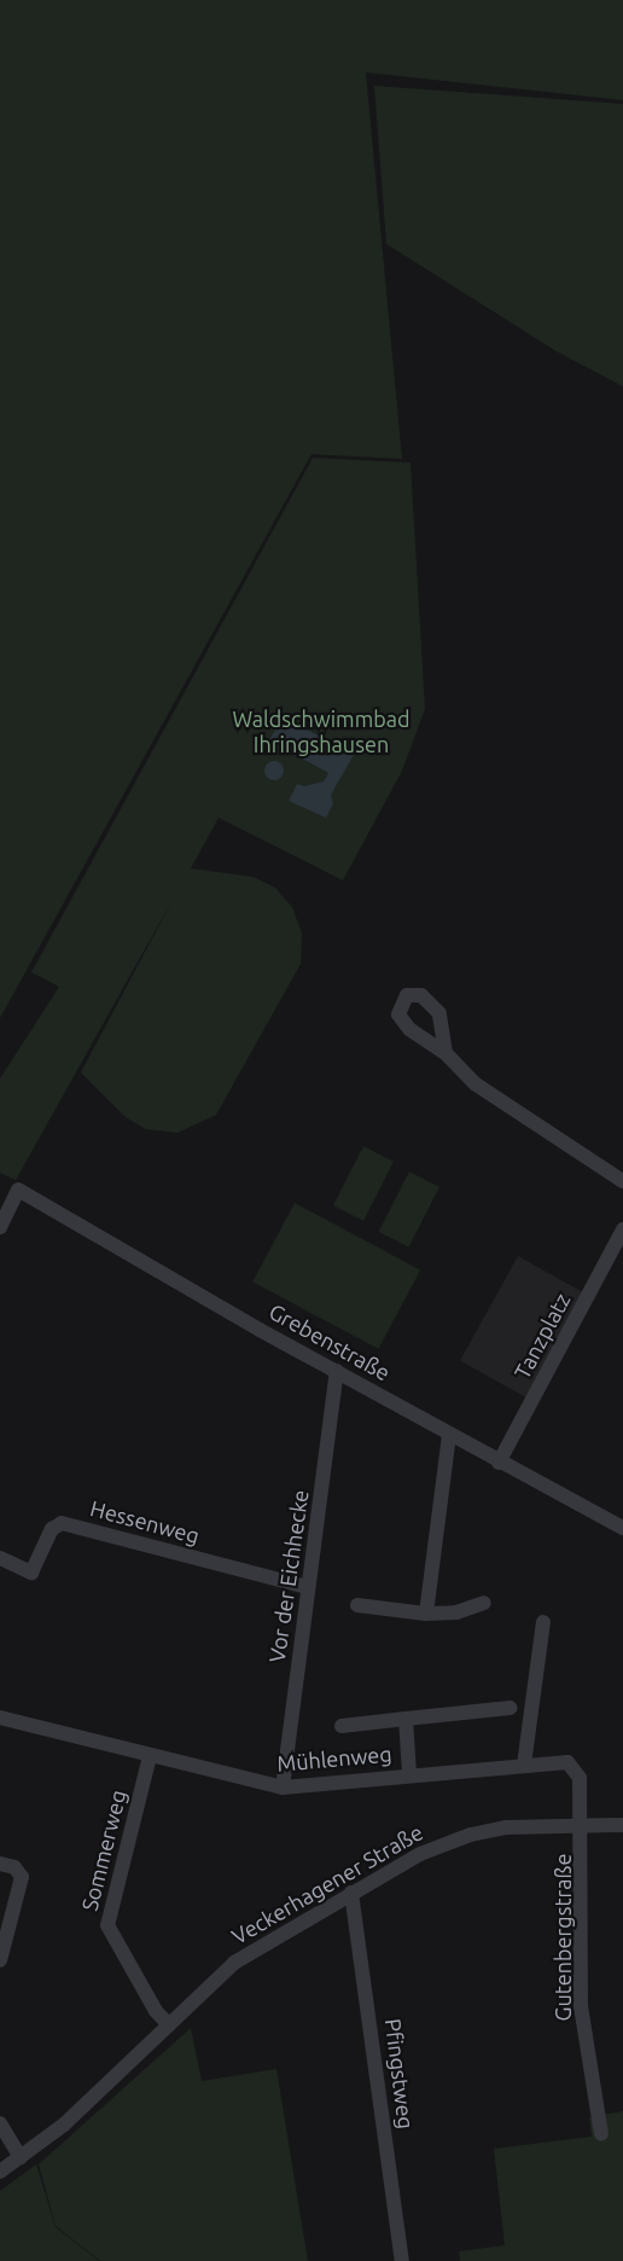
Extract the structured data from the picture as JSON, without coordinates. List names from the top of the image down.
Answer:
{
  "streets": {
    "street": [
      "Tanzplatz",
      "Grebenstraße",
      "Hessenweg",
      "Vor der Eichhecke",
      "Mühlenweg",
      "Sommerweg",
      "Veckerhagener Straße",
      "Gutenbergstraße",
      "Pfingstweg"
    ]
  },
  "crossings": [
    ["Tanzplatz", "Grebenstraße"],
    ["Grebenstraße", "Vor der Eichhecke"],
    ["Hessenweg", "Vor der Eichhecke"],
    ["Vor der Eichhecke", "Mühlenweg"],
    ["Mühlenweg", "Sommerweg"],
    ["Mühlenweg", "Veckerhagener Straße"],
    ["Mühlenweg", "Gutenbergstraße"],
    ["Sommerweg", "Veckerhagener Straße"],
    ["Veckerhagener Straße", "Gutenbergstraße"],
    ["Veckerhagener Straße", "Pfingstweg"]
  ],
  "parks": ["Waldschwimmbad Ihringshausen"]
}
